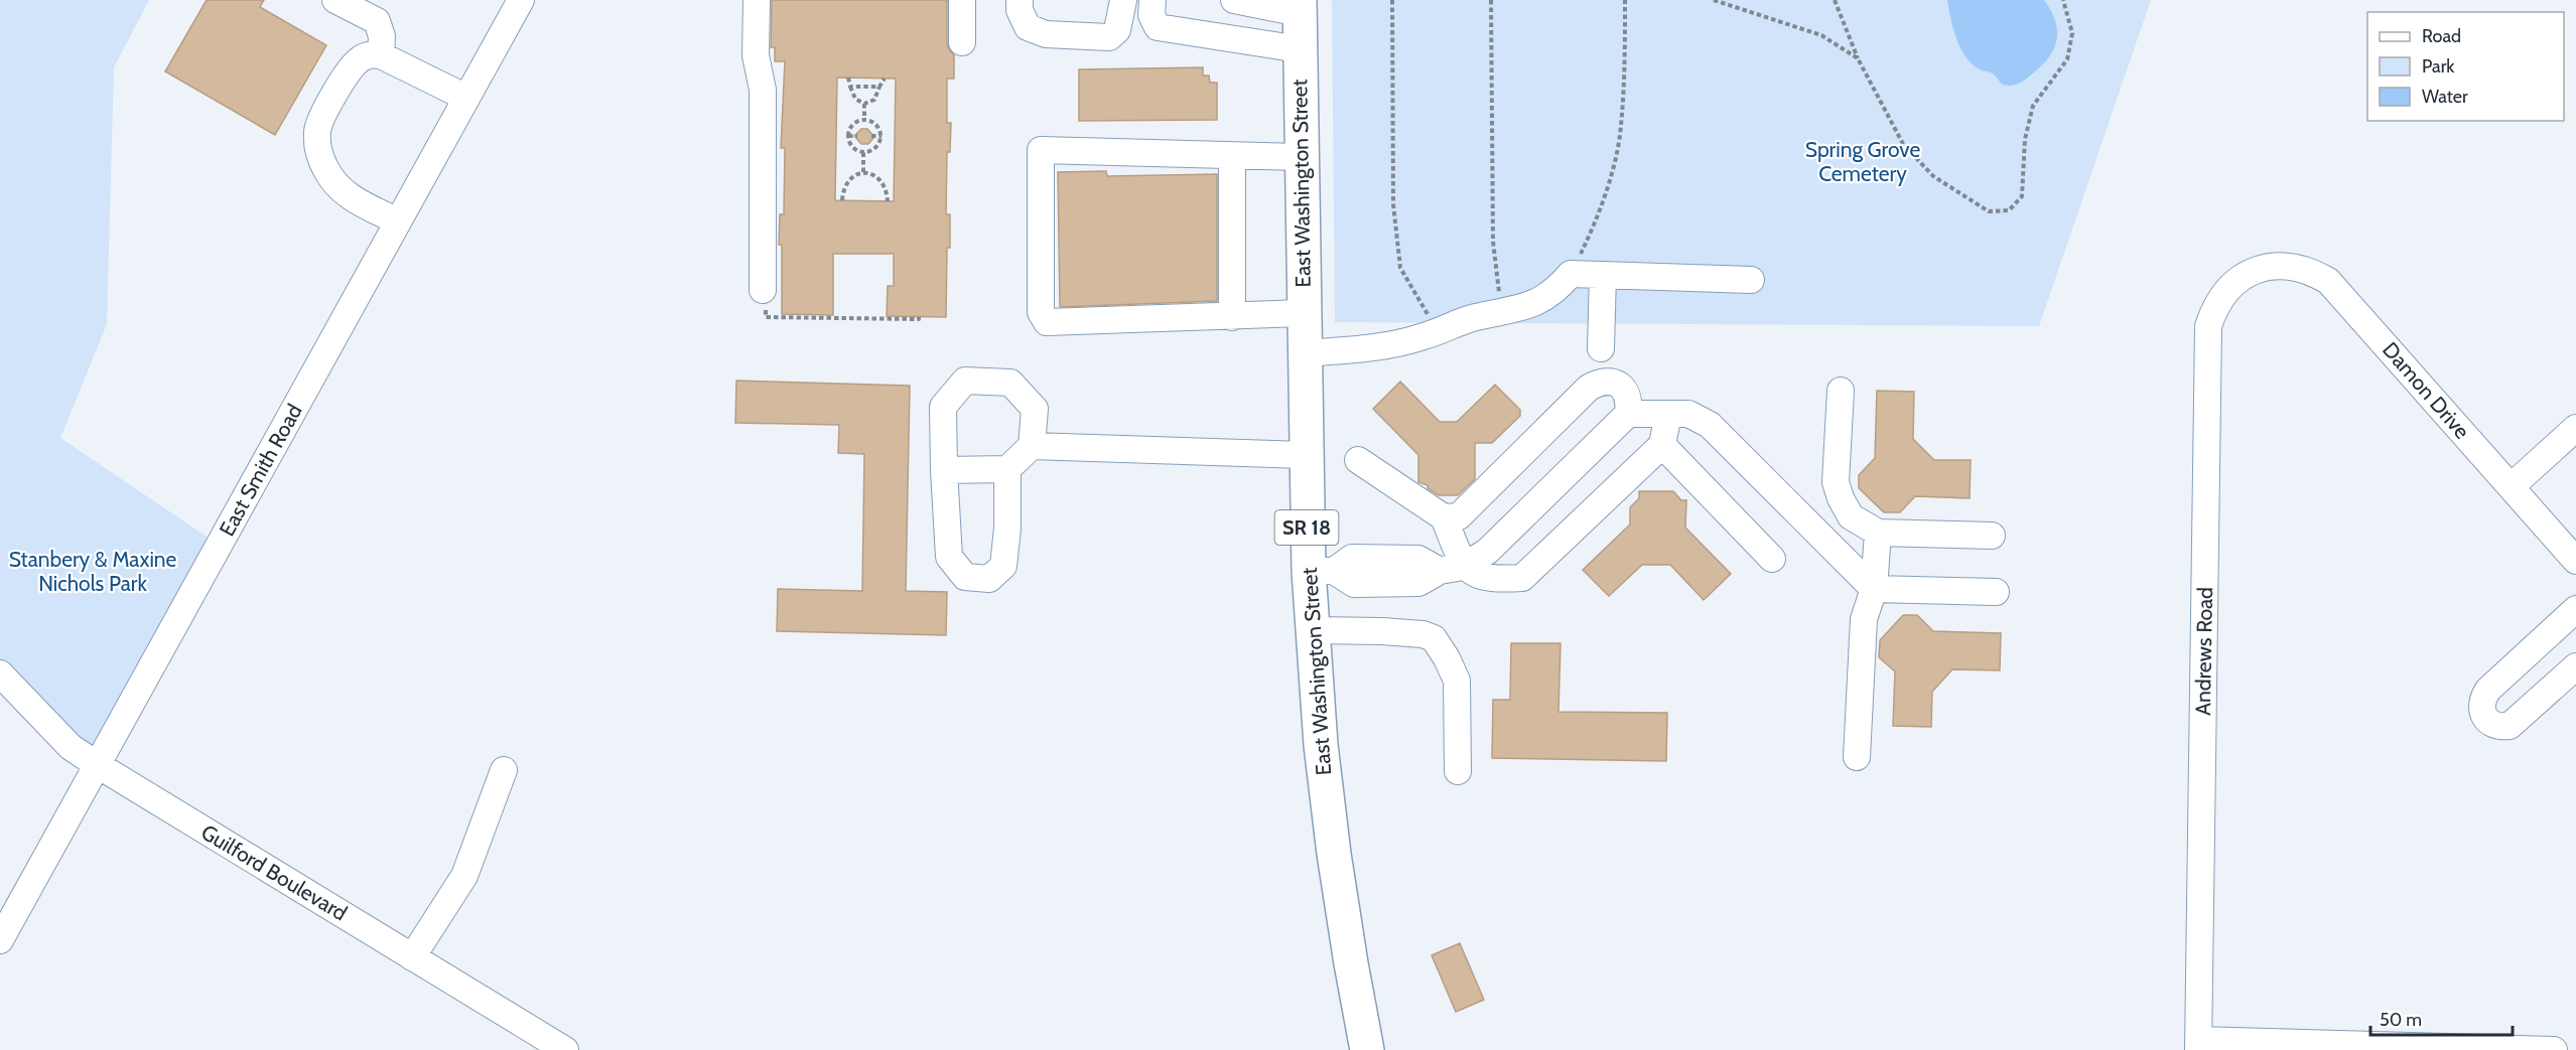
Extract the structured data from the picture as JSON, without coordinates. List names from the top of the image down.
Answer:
{
  "streets": {
    "highway": ["East Washington Street", "SR 18"],
    "street": [
      "Damon Drive",
      "East Smith Road",
      "Andrews Road",
      "Guilford Boulevard"
    ]
  },
  "crossings": [
    ["Damon Drive", "Andrews Road"],
    ["East Smith Road", "Guilford Boulevard"]
  ],
  "parks": ["Spring Grove Cemetery", "Stanbery & Maxine Nichols Park"],
  "legend": ["Road", "Park", "Water"],
  "scale_bar": "50 m"
}
